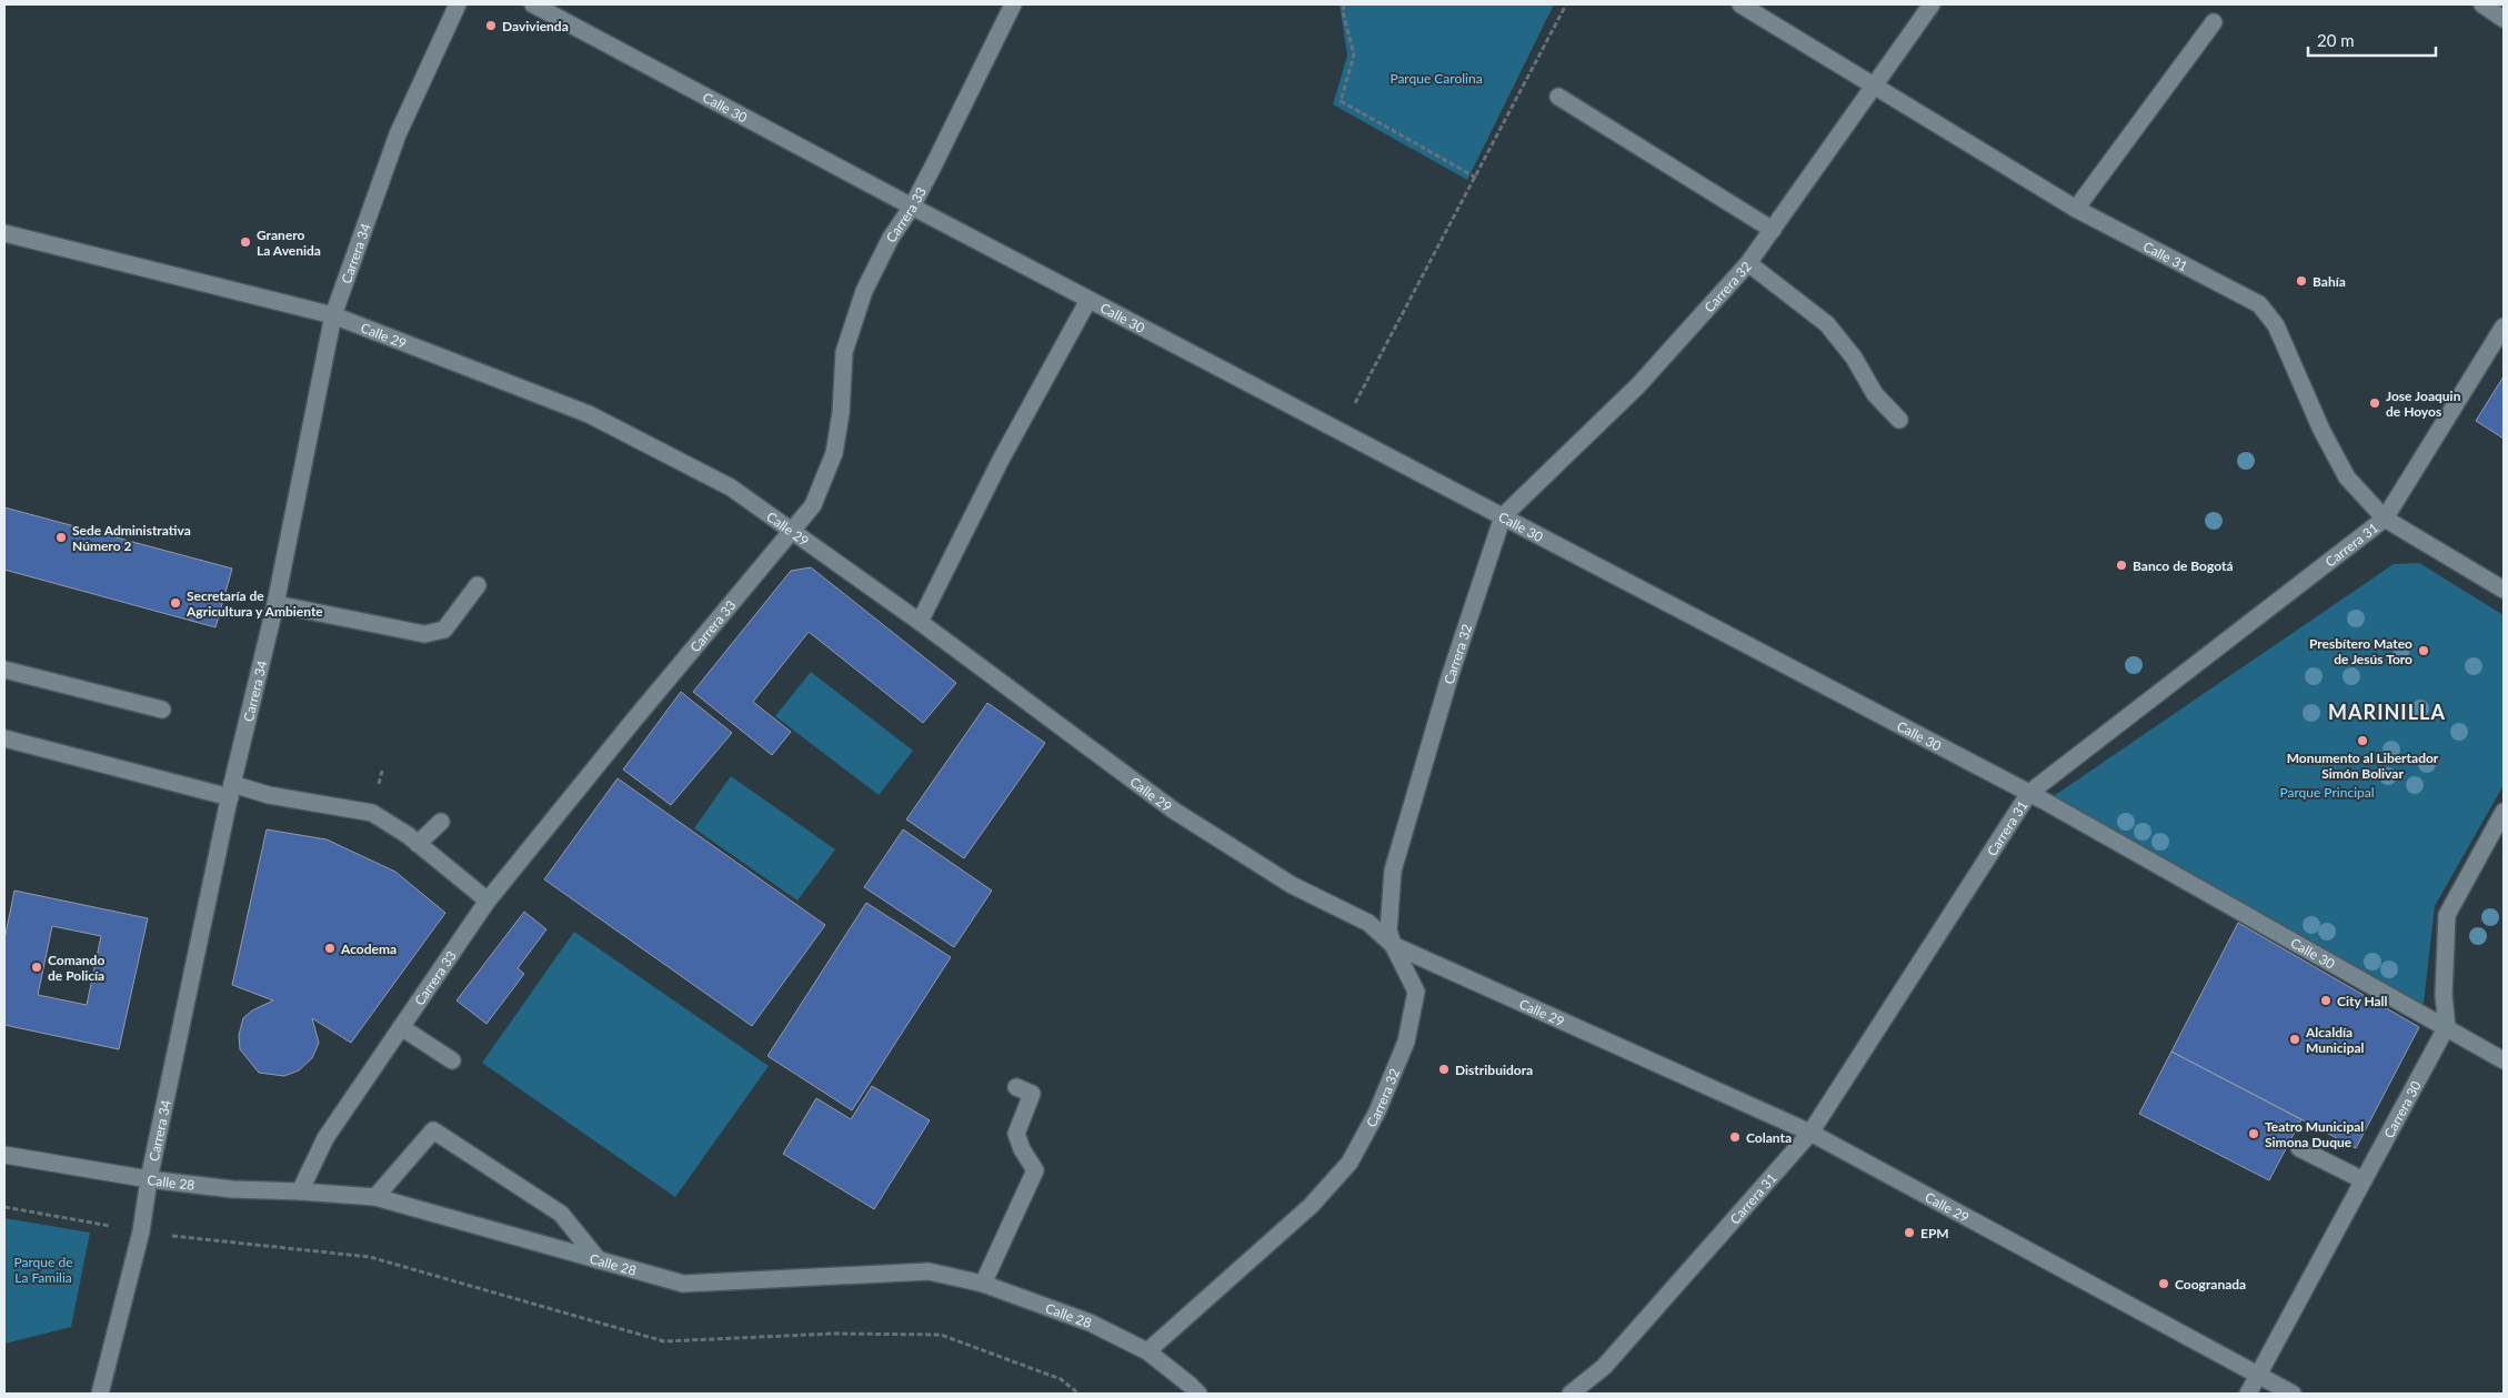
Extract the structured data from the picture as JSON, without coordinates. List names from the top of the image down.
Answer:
{
  "streets": {
    "street": [
      "Calle 30",
      "Carrera 33",
      "Carrera 34",
      "Calle 31",
      "Carrera 32",
      "Calle 29",
      "Carrera 31",
      "Carrera 30",
      "Calle 28"
    ]
  },
  "crossings": [
    ["Calle 30", "Carrera 33"],
    ["Calle 30", "Carrera 32"],
    ["Calle 30", "Carrera 31"],
    ["Calle 30", "Carrera 30"],
    ["Carrera 33", "Calle 29"],
    ["Carrera 33", "Calle 28"],
    ["Carrera 34", "Calle 29"],
    ["Carrera 34", "Calle 28"],
    ["Calle 31", "Carrera 32"],
    ["Calle 31", "Carrera 31"],
    ["Carrera 32", "Calle 29"],
    ["Carrera 32", "Calle 28"],
    ["Calle 29", "Carrera 31"],
    ["Calle 29", "Carrera 30"]
  ],
  "districts": ["MARINILLA"],
  "parks": ["Parque Carolina", "Parque Principal", "Parque de La Familia"],
  "places": [
    "Davivienda",
    "Granero La Avenida",
    "Bahía",
    "Jose Joaquin de Hoyos",
    "Sede Administrativa Número 2",
    "Banco de Bogotá",
    "Secretaría de Agricultura y Ambiente",
    "Presbítero Mateo de Jesús Toro",
    "Monumento al Libertador Simón Bolivar",
    "Acodema",
    "Comando de Policía",
    "City Hall",
    "Alcaldía Municipal",
    "Distribuidora",
    "Teatro Municipal Simona Duque",
    "Colanta",
    "EPM",
    "Coogranada"
  ],
  "scale_bar": "20 m"
}
